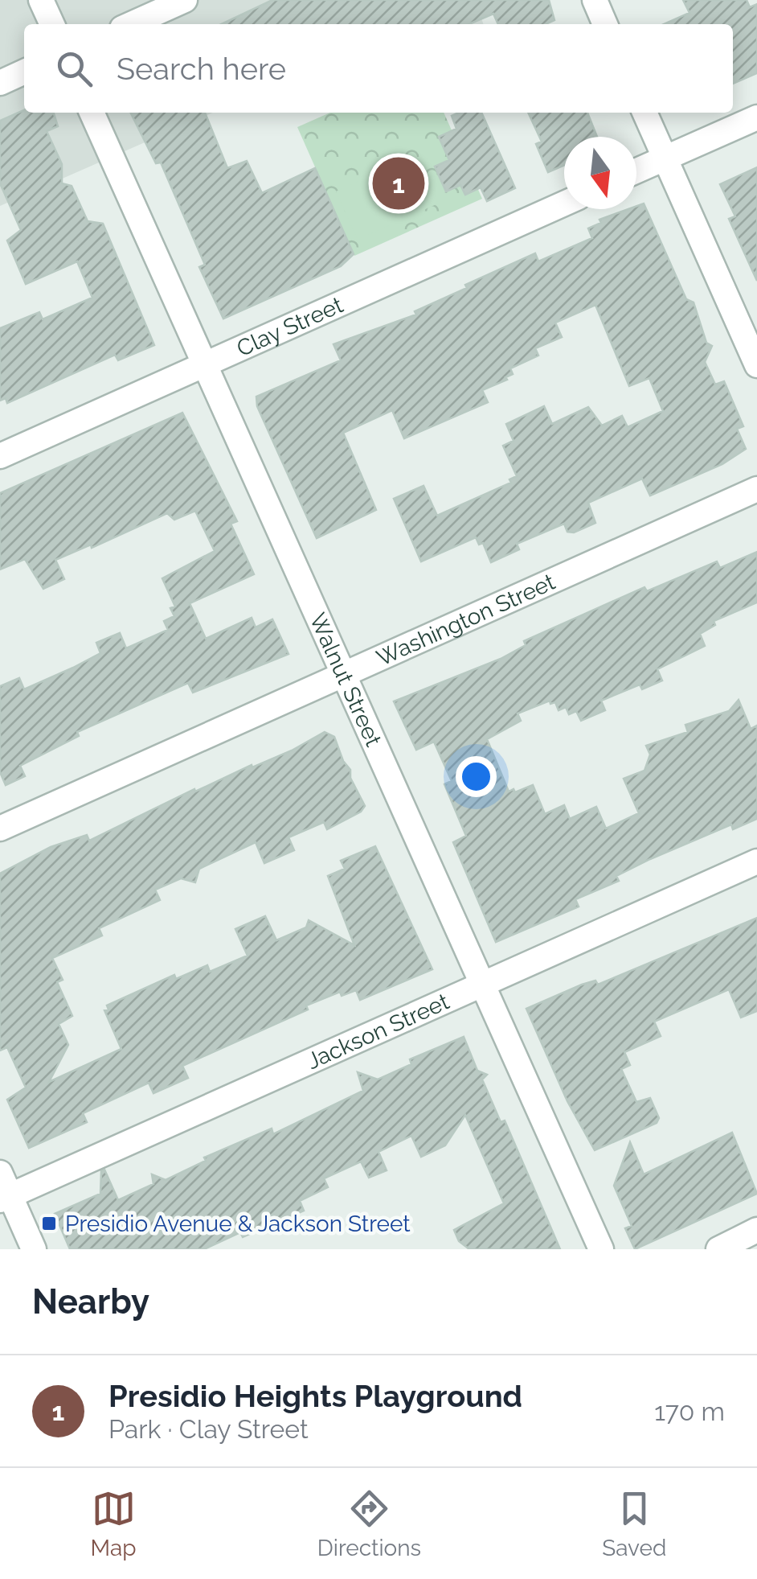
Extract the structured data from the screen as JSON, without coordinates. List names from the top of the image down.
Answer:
{
  "streets": {
    "street": [
      "Clay Street",
      "Washington Street",
      "Walnut Street",
      "Jackson Street"
    ]
  },
  "crossings": [
    ["Clay Street", "Walnut Street"],
    ["Washington Street", "Walnut Street"],
    ["Walnut Street", "Jackson Street"]
  ],
  "places": {
    "transit": ["Presidio Avenue & Jackson Street"]
  },
  "north": "bottom",
  "page": {
    "search": "Search here",
    "pins": "1",
    "heading": "Nearby",
    "list": [
      {
        "mark": "1",
        "name": "Presidio Heights Playground",
        "note": "Park · Clay Street",
        "value": "170 m"
      }
    ],
    "nav": ["Map", "Directions", "Saved"]
  }
}
